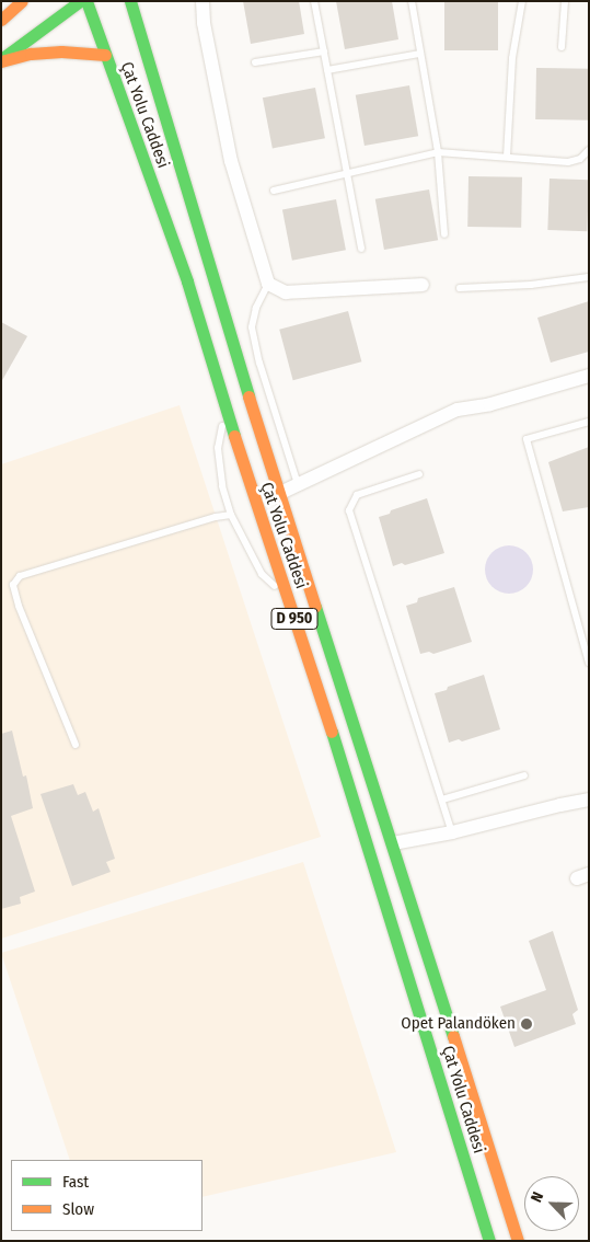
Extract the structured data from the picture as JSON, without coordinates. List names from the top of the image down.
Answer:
{
  "streets": {
    "highway": ["Çat Yolu Caddesi", "D 950"]
  },
  "places": ["Opet Palandöken"],
  "legend": ["Fast", "Slow"],
  "north": "top left"
}
